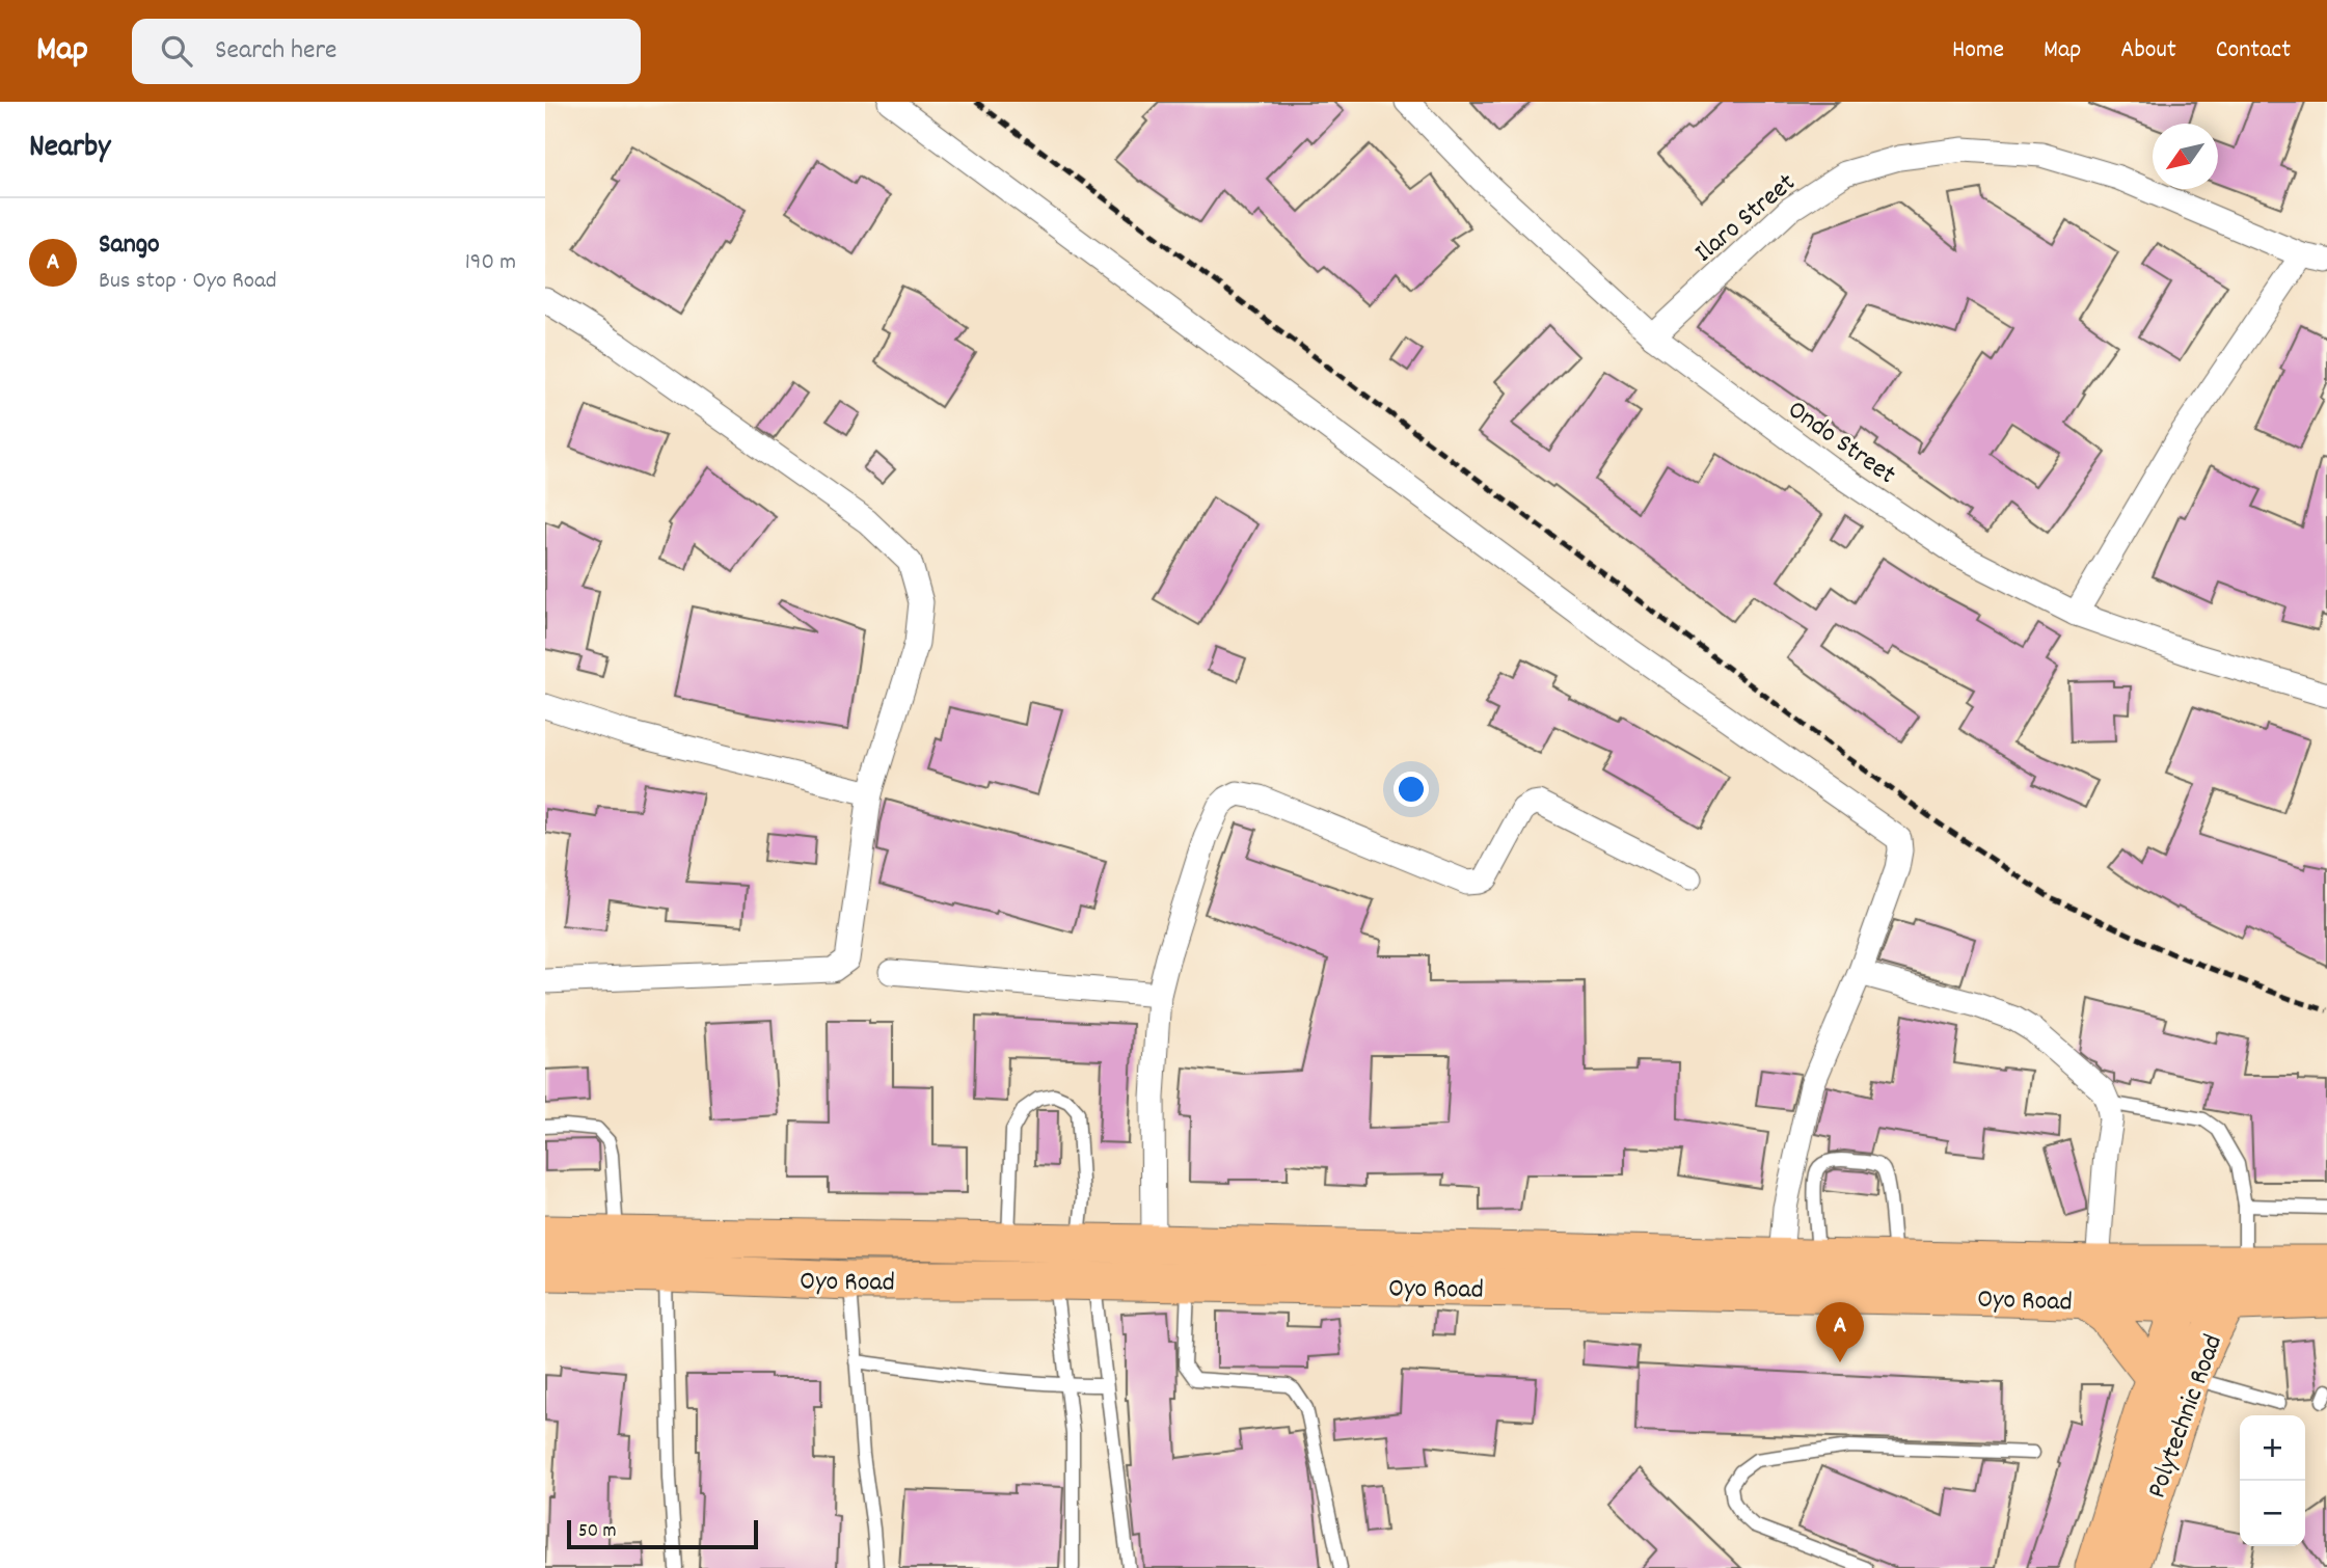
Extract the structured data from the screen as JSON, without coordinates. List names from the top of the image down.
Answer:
{
  "streets": {
    "main road": ["Oyo Road", "Polytechnic Road"],
    "street": ["Ilaro Street", "Ondo Street"]
  },
  "crossings": [
    ["Ilaro Street", "Ondo Street"],
    ["Oyo Road", "Polytechnic Road"]
  ],
  "scale_bar": "50 m",
  "north": "bottom left",
  "page": {
    "header": "Map",
    "search": "Search here",
    "nav": [
      "Home",
      "Map",
      "About",
      "Contact"
    ],
    "heading": "Nearby",
    "list": [
      {
        "mark": "A",
        "name": "Sango",
        "note": "Bus stop · Oyo Road",
        "value": "190 m"
      }
    ],
    "pins": "A",
    "map_buttons": ["+", "−"],
    "scale": "50 m"
  }
}
